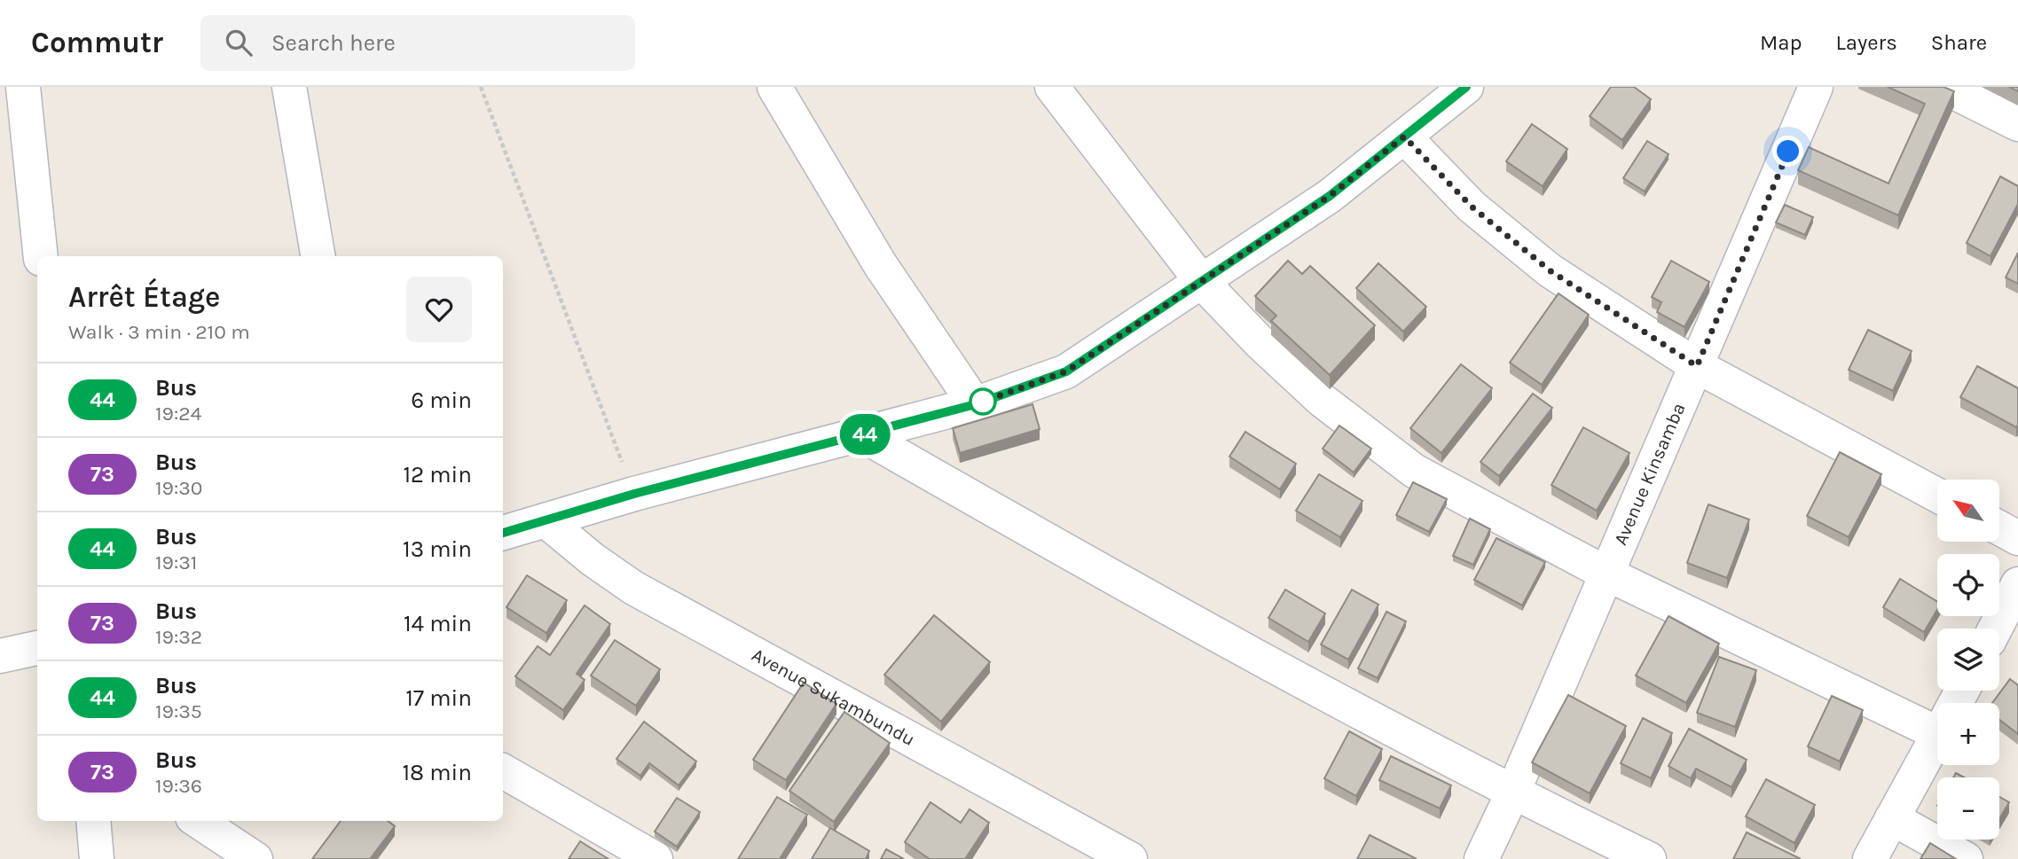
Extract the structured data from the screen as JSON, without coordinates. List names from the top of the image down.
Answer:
{
  "streets": {
    "street": ["Avenue Kinsamba", "Avenue Sukambundu"]
  },
  "lines": ["bus line 44"],
  "north": "top left",
  "page": {
    "header": "Commutr",
    "search": "Search here",
    "nav": ["Map", "Layers", "Share"],
    "on_map": "44",
    "heading": ["Arrêt Étage", "Walk · 3 min · 210 m"],
    "list": [
      {
        "mark": "44",
        "name": "Bus",
        "note": "19:24",
        "value": "6 min"
      },
      {
        "mark": "73",
        "name": "Bus",
        "note": "19:30",
        "value": "12 min"
      },
      {
        "mark": "44",
        "name": "Bus",
        "note": "19:31",
        "value": "13 min"
      },
      {
        "mark": "73",
        "name": "Bus",
        "note": "19:32",
        "value": "14 min"
      },
      {
        "mark": "44",
        "name": "Bus",
        "note": "19:35",
        "value": "17 min"
      },
      {
        "mark": "73",
        "name": "Bus",
        "note": "19:36",
        "value": "18 min"
      }
    ],
    "map_buttons": ["+", "−"]
  }
}
